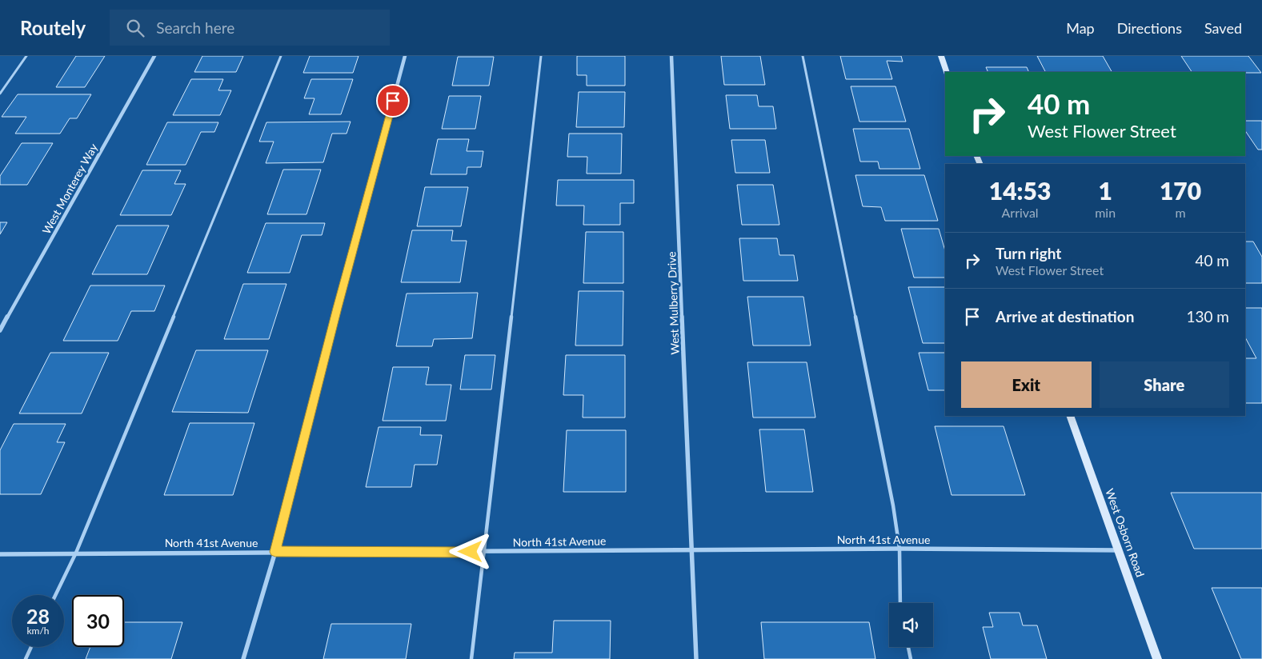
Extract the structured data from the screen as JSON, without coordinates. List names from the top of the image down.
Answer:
{
  "streets": {
    "street": [
      "West Monterey Way",
      "West Mulberry Drive",
      "West Osborn Road",
      "North 41st Avenue"
    ]
  },
  "crossings": [
    ["West Mulberry Drive", "North 41st Avenue"],
    ["West Osborn Road", "North 41st Avenue"]
  ],
  "page": {
    "header": "Routely",
    "search": "Search here",
    "nav": ["Map", "Directions", "Saved"],
    "turn": ["40 m", "West Flower Street"],
    "eta": [
      "14:53",
      "Arrival",
      "1",
      "min",
      "170",
      "m"
    ],
    "list": [
      {
        "name": "Turn right",
        "note": "West Flower Street",
        "value": "40 m"
      },
      {
        "name": "Arrive at destination",
        "value": "130 m"
      }
    ],
    "buttons": ["Exit", "Share"],
    "speed": "28 km/h",
    "limit": "30"
  }
}
